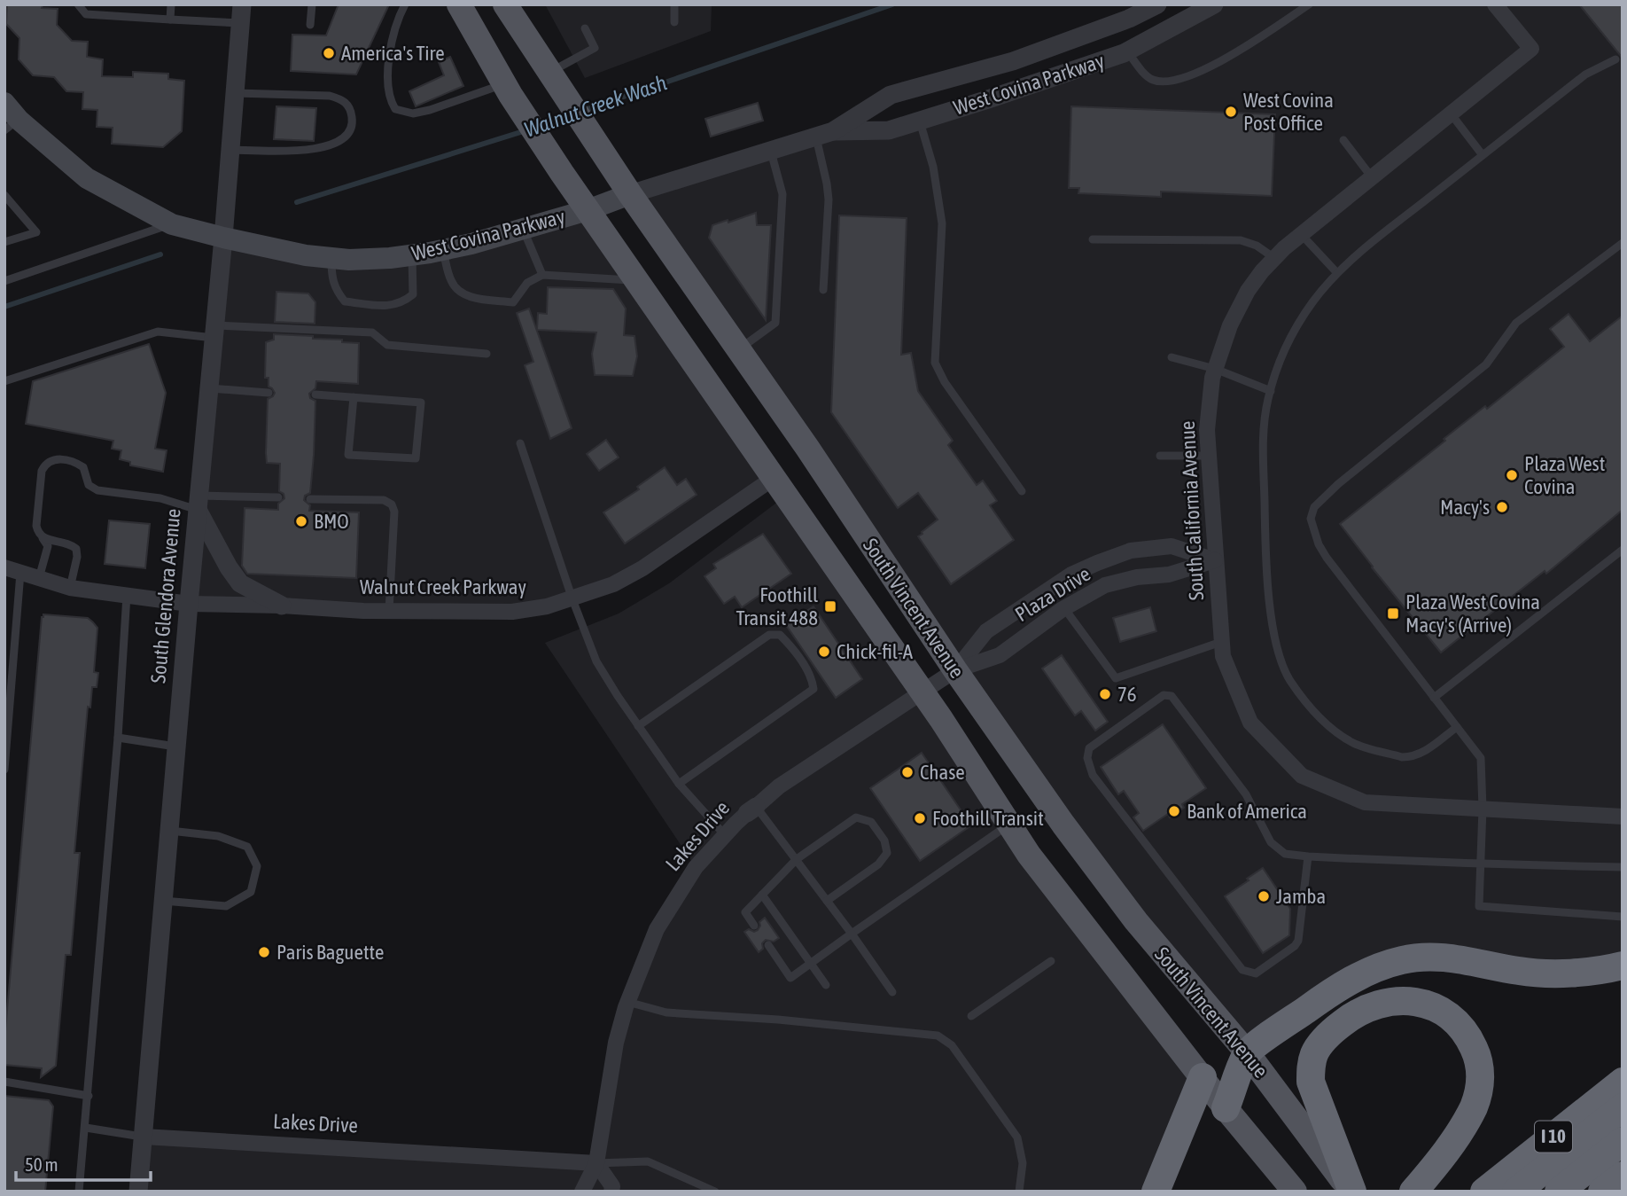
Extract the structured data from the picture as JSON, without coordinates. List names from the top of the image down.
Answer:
{
  "streets": {
    "highway": ["I 10"],
    "main road": ["West Covina Parkway", "South Vincent Avenue"],
    "street": [
      "South California Avenue",
      "Walnut Creek Parkway",
      "Plaza Drive",
      "South Glendora Avenue",
      "Lakes Drive"
    ]
  },
  "crossings": [
    ["West Covina Parkway", "South Glendora Avenue"],
    ["West Covina Parkway", "South Vincent Avenue"],
    ["South California Avenue", "Plaza Drive"],
    ["Walnut Creek Parkway", "South Glendora Avenue"],
    ["Walnut Creek Parkway", "South Vincent Avenue"],
    ["Plaza Drive", "South Vincent Avenue"],
    ["Plaza Drive", "Lakes Drive"],
    ["South Glendora Avenue", "Lakes Drive"],
    ["South Vincent Avenue", "Lakes Drive"]
  ],
  "water": ["Walnut Creek Wash"],
  "places": {
    "other": [
      "America's Tire",
      "West Covina Post Office",
      "Plaza West Covina",
      "Macy's",
      "BMO",
      "Chick-fil-A",
      "76",
      "Chase",
      "Bank of America",
      "Foothill Transit",
      "Jamba",
      "Paris Baguette"
    ],
    "transit": ["Foothill Transit 488", "Plaza West Covina Macy's (Arrive)"]
  },
  "scale_bar": "50 m"
}
